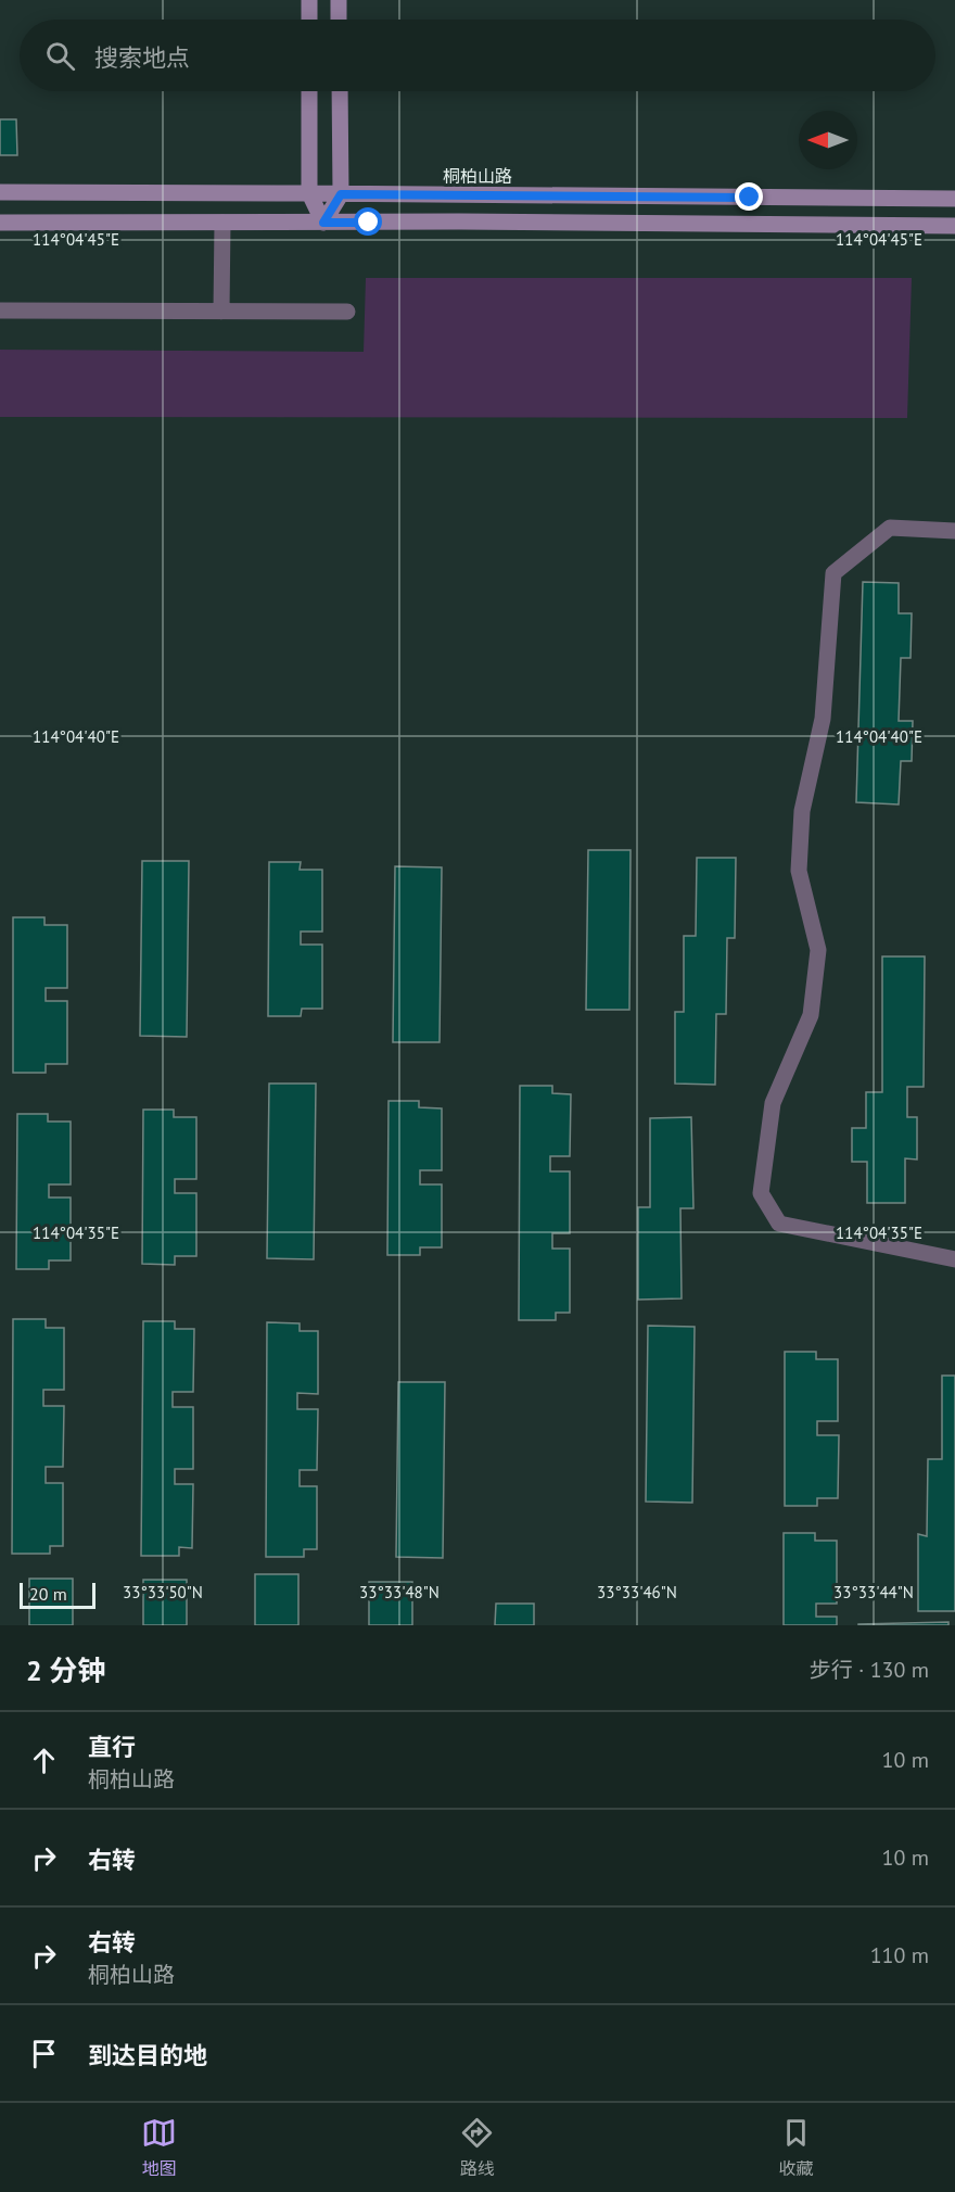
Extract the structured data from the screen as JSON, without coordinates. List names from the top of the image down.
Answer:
{
  "streets": {
    "street": ["桐柏山路"]
  },
  "scale_bar": "20 m",
  "north": "left",
  "page": {
    "search": "搜索地点",
    "scale": "20 m",
    "heading": ["2 分钟", "步行 · 130 m"],
    "list": [
      ["直行", "桐柏山路", "10 m"],
      ["右转", "10 m"],
      ["右转", "桐柏山路", "110 m"],
      "到达目的地"
    ],
    "nav": ["地图", "路线", "收藏"]
  },
  "coordinates": [
    "114°04'45\"E",
    "114°04'40\"E",
    "114°04'35\"E",
    "33°33'50\"N",
    "33°33'48\"N",
    "33°33'46\"N",
    "33°33'44\"N"
  ]
}
